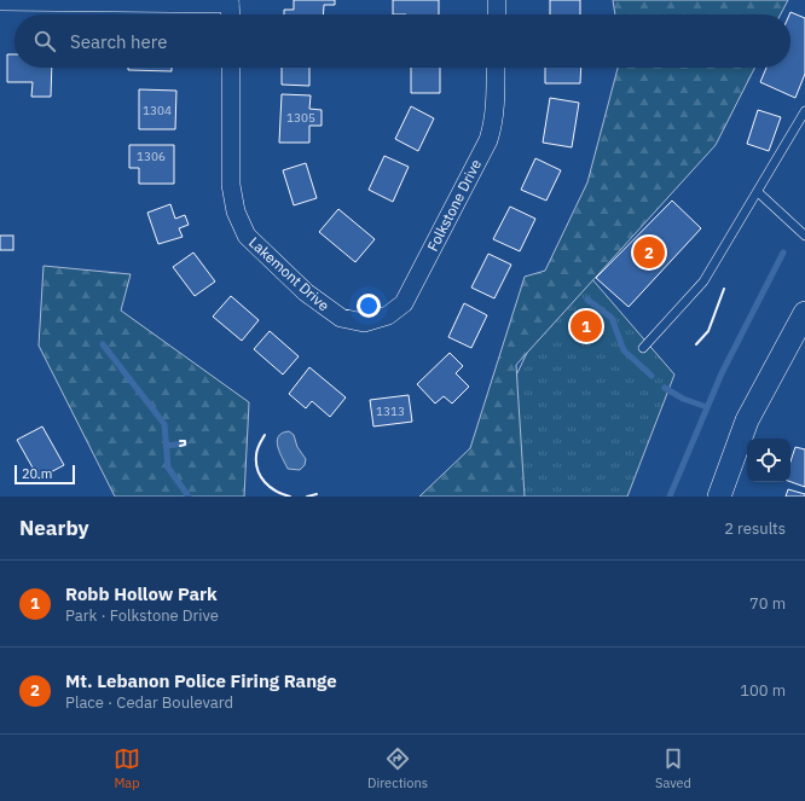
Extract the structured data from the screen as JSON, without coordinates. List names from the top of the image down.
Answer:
{
  "streets": {
    "street": ["Folkstone Drive", "Lakemont Drive"]
  },
  "crossings": [
    ["Folkstone Drive", "Lakemont Drive"]
  ],
  "house_numbers": [
    "1304",
    "1305",
    "1306",
    "1313"
  ],
  "scale_bar": "20 m",
  "page": {
    "search": "Search here",
    "pins": ["2", "1"],
    "scale": "20 m",
    "heading": ["Nearby", "2 results"],
    "list": [
      {
        "mark": "1",
        "name": "Robb Hollow Park",
        "note": "Park · Folkstone Drive",
        "value": "70 m"
      },
      {
        "mark": "2",
        "name": "Mt. Lebanon Police Firing Range",
        "note": "Place · Cedar Boulevard",
        "value": "100 m"
      }
    ],
    "nav": ["Map", "Directions", "Saved"]
  }
}
